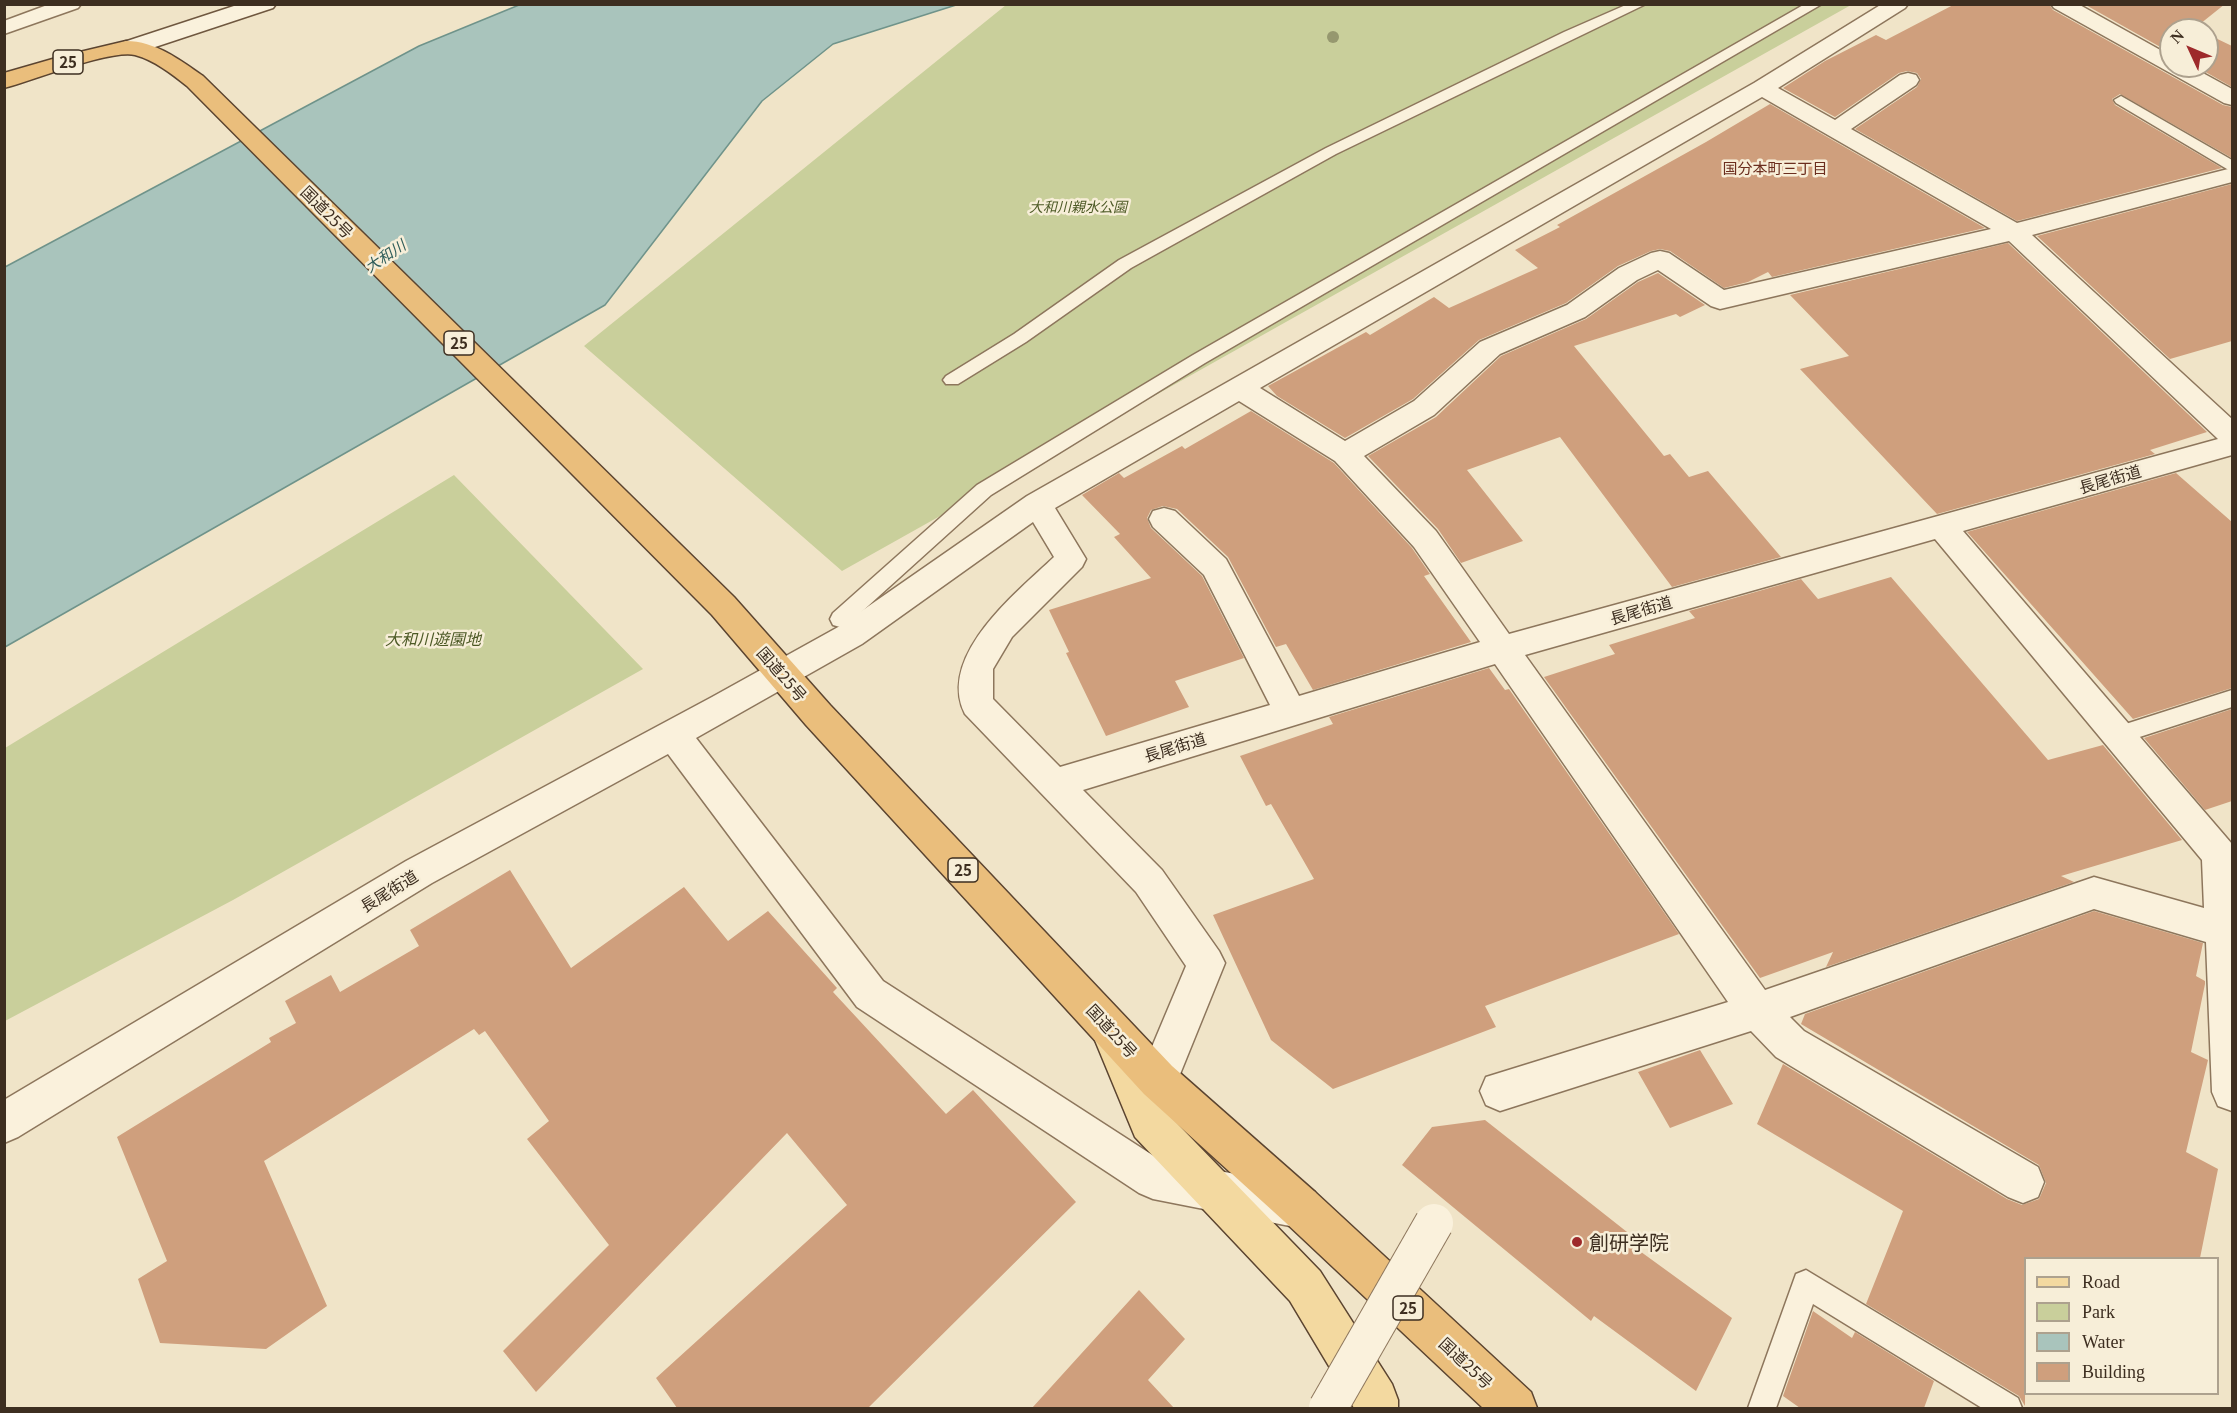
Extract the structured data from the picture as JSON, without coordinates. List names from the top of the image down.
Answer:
{
  "streets": {
    "highway": ["25", "国道25号"],
    "street": ["長尾街道"]
  },
  "crossings": [
    ["25", "国道25号"],
    ["国道25号", "長尾街道"]
  ],
  "districts": ["国分本町三丁目"],
  "water": ["大和川"],
  "parks": ["大和川親水公園", "大和川遊園地"],
  "places": ["創研学院"],
  "legend": [
    "Road",
    "Park",
    "Water",
    "Building"
  ],
  "north": "top left"
}
